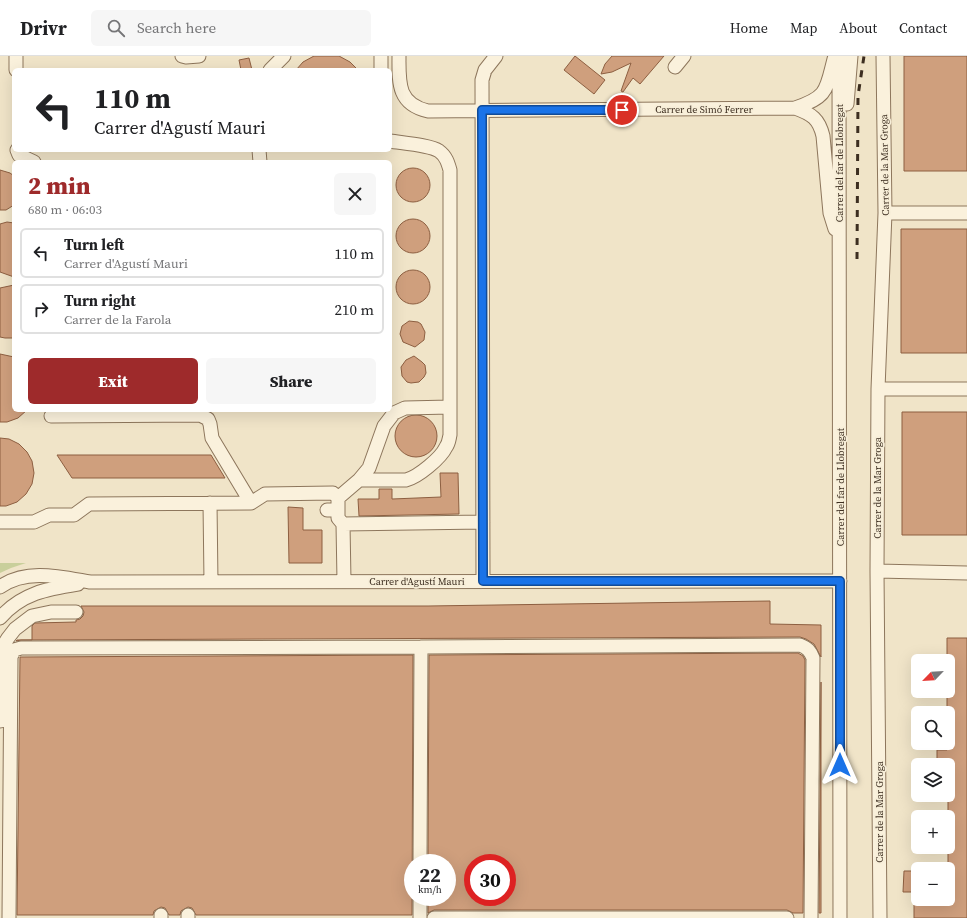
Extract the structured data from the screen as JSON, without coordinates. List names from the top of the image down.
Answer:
{
  "streets": {
    "street": [
      "Carrer de Simó Ferrer",
      "Carrer del far de Llobregat",
      "Carrer de la Mar Groga",
      "Carrer d'Agustí Mauri"
    ]
  },
  "crossings": [
    ["Carrer del far de Llobregat", "Carrer d'Agustí Mauri"]
  ],
  "north": "bottom left",
  "page": {
    "header": "Drivr",
    "search": "Search here",
    "nav": [
      "Home",
      "Map",
      "About",
      "Contact"
    ],
    "turn": ["110 m", "Carrer d'Agustí Mauri"],
    "heading": ["2 min", "680 m · 06:03"],
    "list": [
      {
        "name": "Turn left",
        "note": "Carrer d'Agustí Mauri",
        "value": "110 m"
      },
      {
        "name": "Turn right",
        "note": "Carrer de la Farola",
        "value": "210 m"
      }
    ],
    "buttons": ["Exit", "Share"],
    "map_buttons": ["+", "−"],
    "speed": "22 km/h",
    "limit": "30"
  }
}
